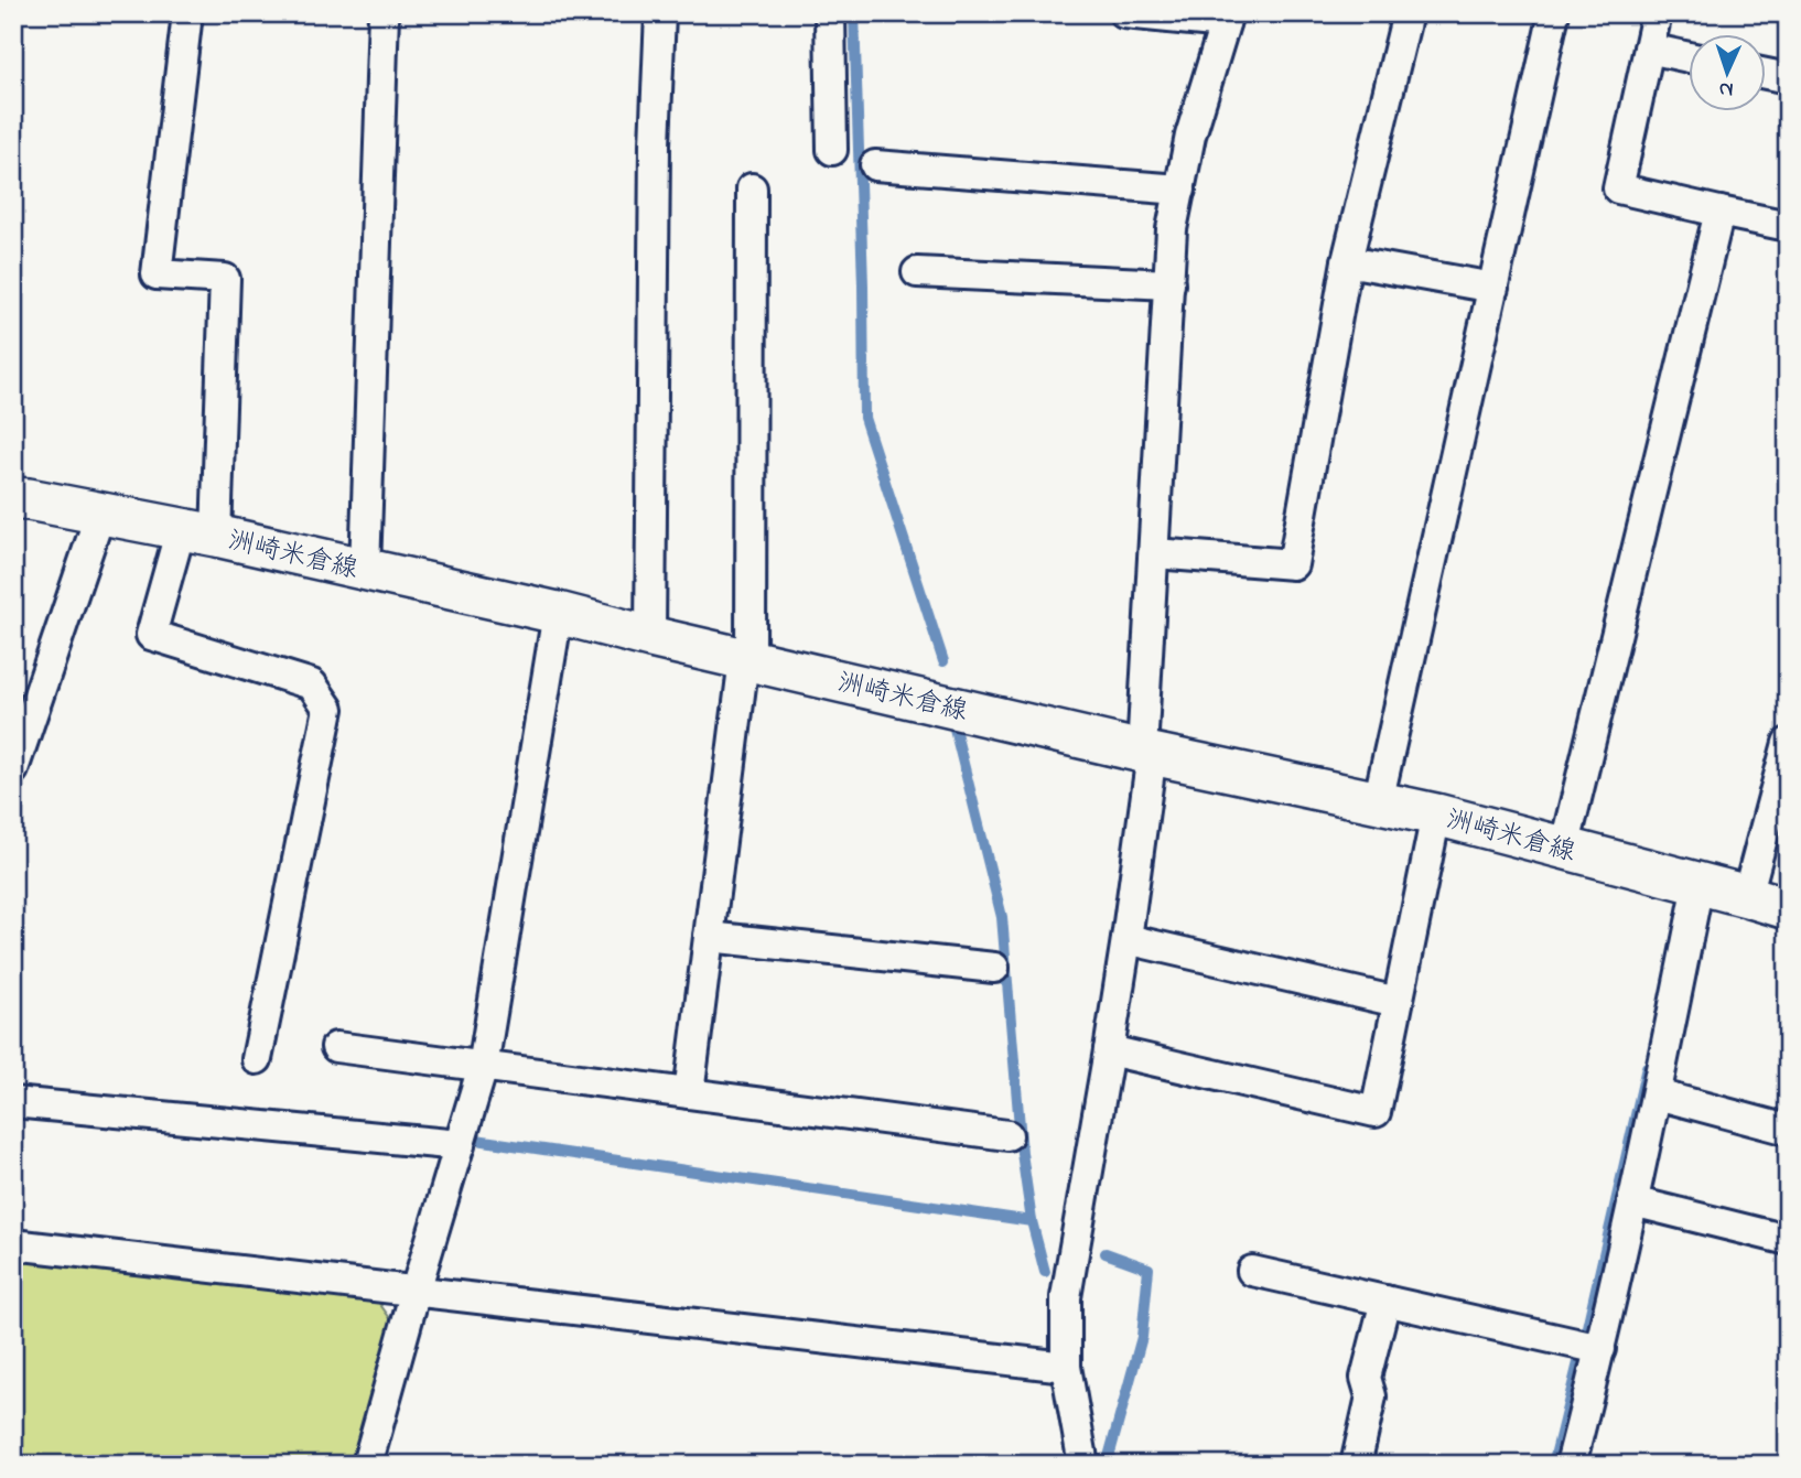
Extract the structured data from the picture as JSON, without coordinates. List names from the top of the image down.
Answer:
{
  "streets": {
    "main road": ["洲崎米倉線"]
  },
  "north": "bottom"
}
